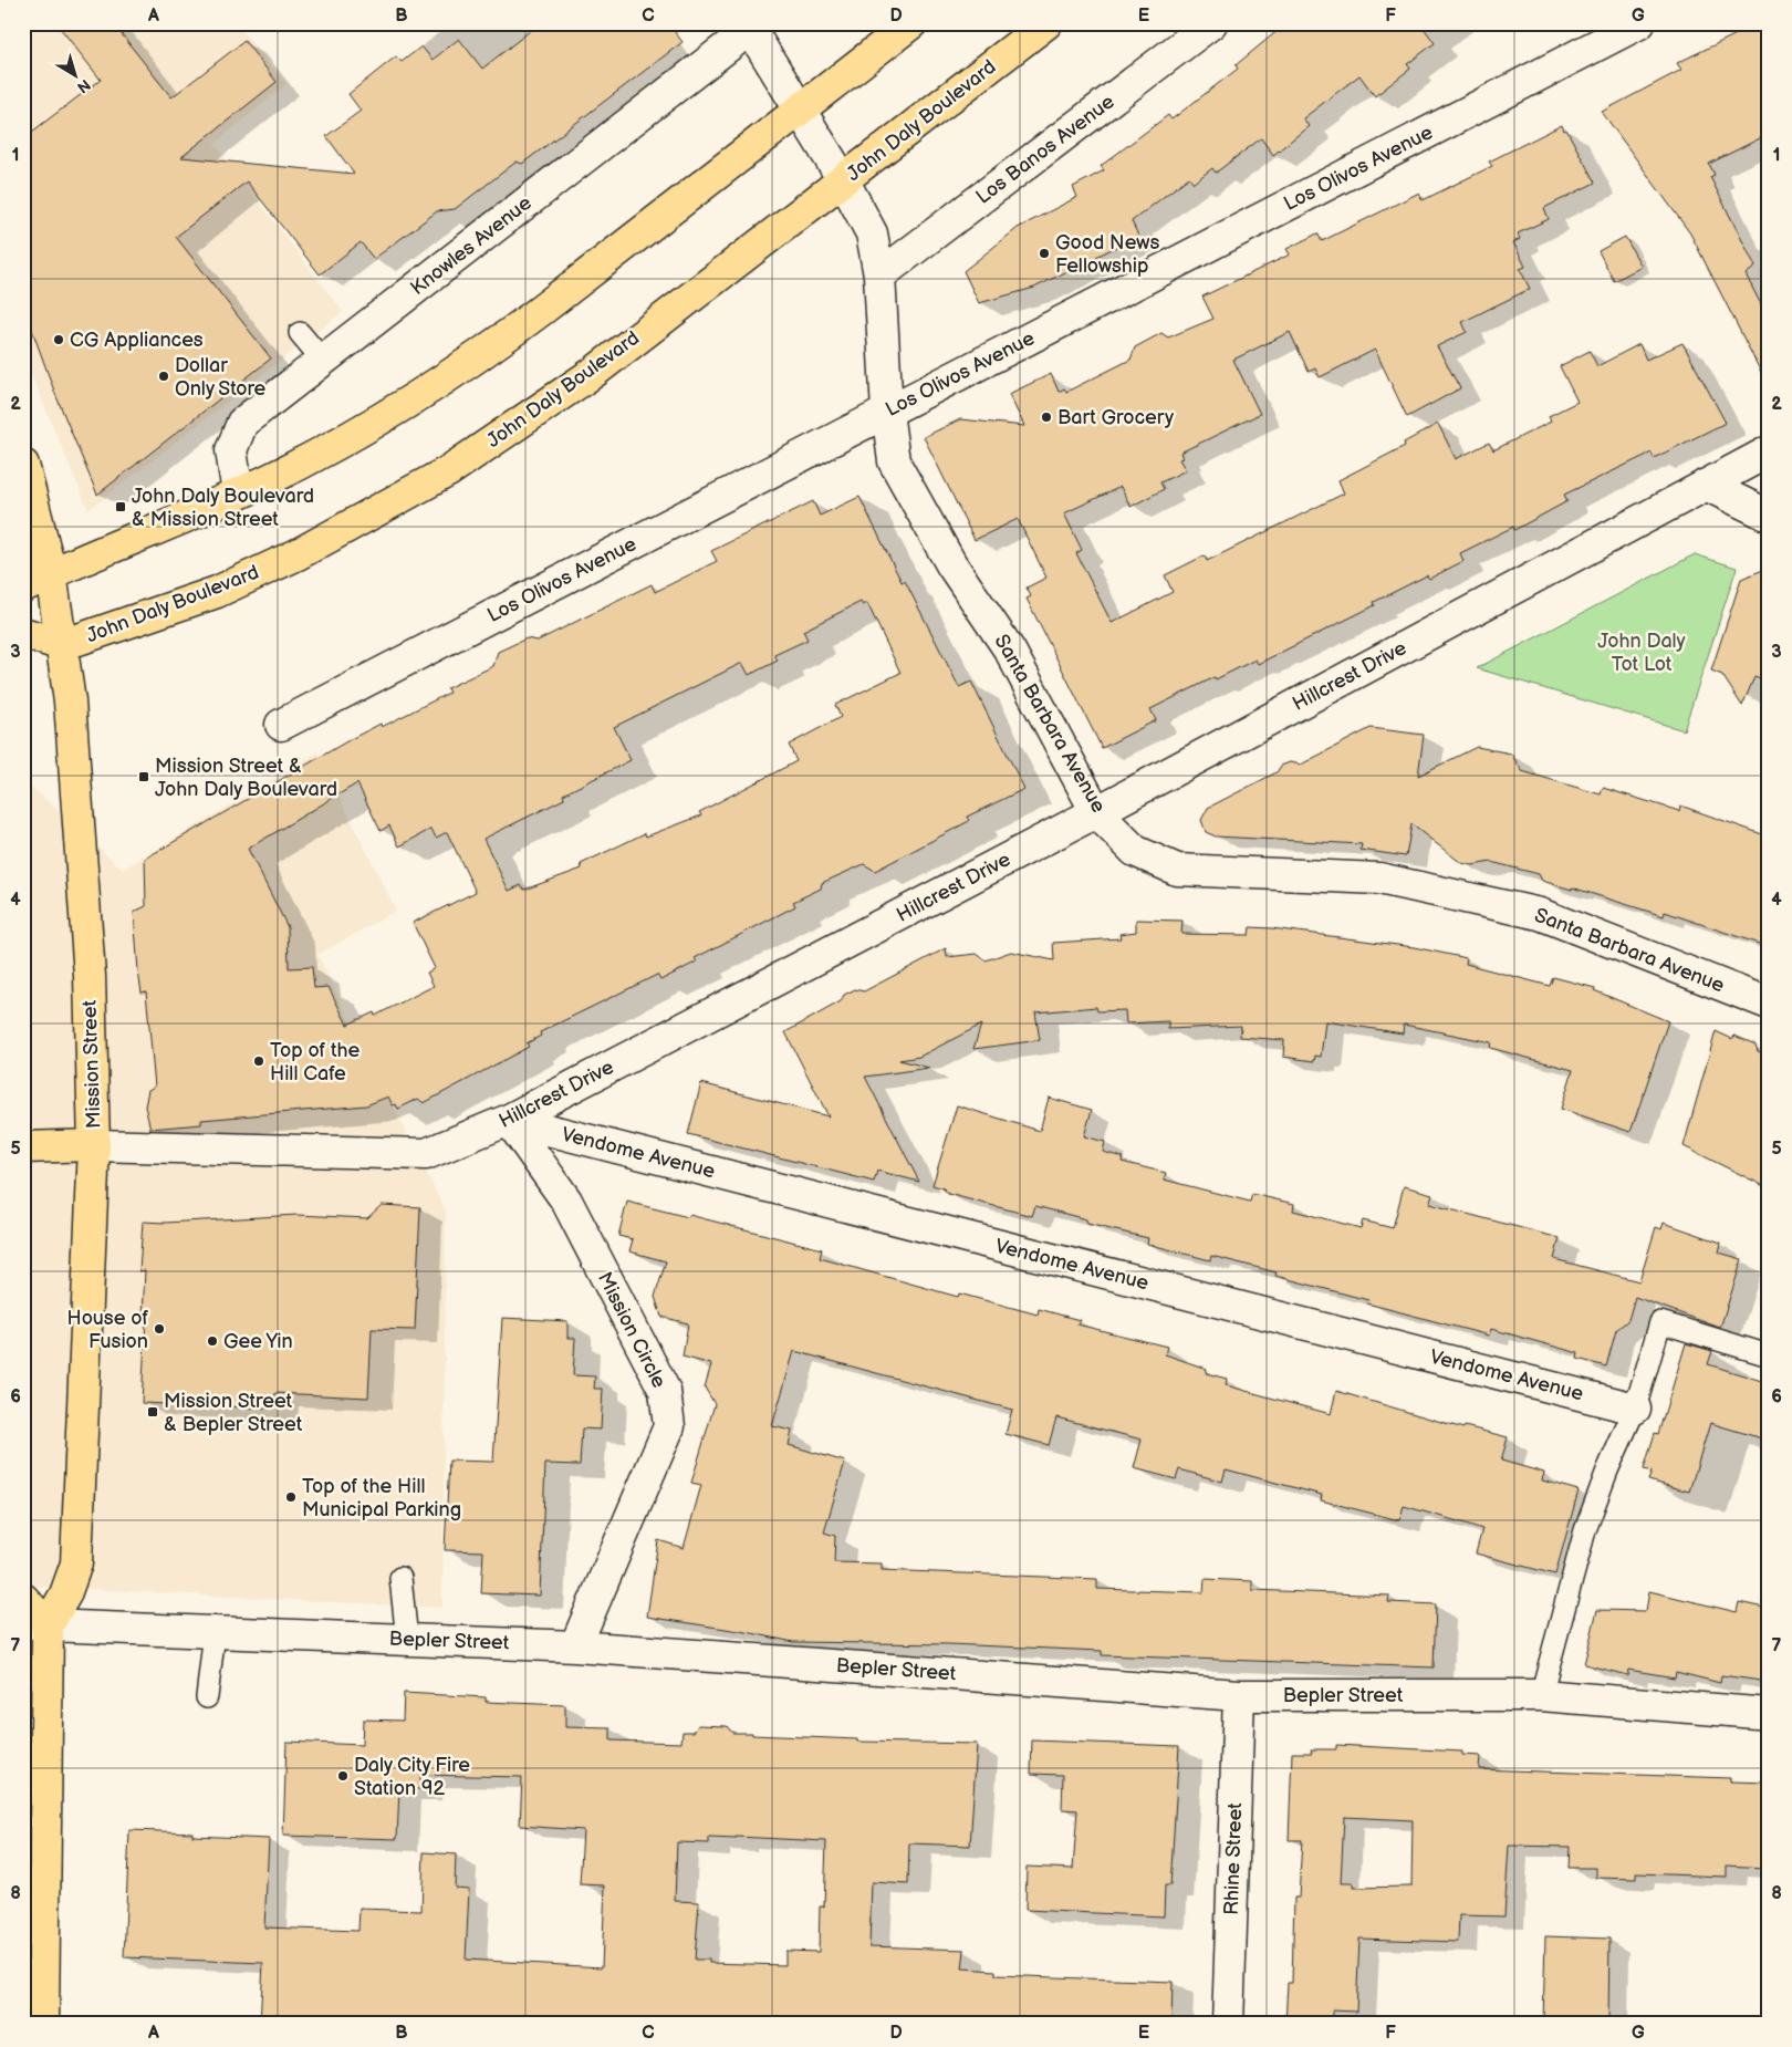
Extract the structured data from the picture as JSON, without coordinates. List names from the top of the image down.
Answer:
{
  "streets": {
    "main road": ["John Daly Boulevard", "Mission Street"],
    "street": [
      "Los Banos Avenue",
      "Los Olivos Avenue",
      "Knowles Avenue",
      "Hillcrest Drive",
      "Santa Barbara Avenue",
      "Vendome Avenue",
      "Mission Circle",
      "Bepler Street",
      "Rhine Street"
    ]
  },
  "crossings": [
    ["John Daly Boulevard", "Santa Barbara Avenue"],
    ["John Daly Boulevard", "Mission Street"],
    ["Los Banos Avenue", "Santa Barbara Avenue"],
    ["Los Olivos Avenue", "Santa Barbara Avenue"],
    ["Knowles Avenue", "Santa Barbara Avenue"],
    ["Hillcrest Drive", "Santa Barbara Avenue"],
    ["Hillcrest Drive", "Mission Street"],
    ["Hillcrest Drive", "Vendome Avenue"],
    ["Hillcrest Drive", "Mission Circle"],
    ["Mission Street", "Bepler Street"],
    ["Vendome Avenue", "Mission Circle"],
    ["Mission Circle", "Bepler Street"],
    ["Bepler Street", "Rhine Street"]
  ],
  "parks": ["John Daly Tot Lot"],
  "places": {
    "other": [
      "Good News Fellowship",
      "CG Appliances",
      "Dollar Only Store",
      "Bart Grocery",
      "Top of the Hill Cafe",
      "House of Fusion",
      "Gee Yin",
      "Top of the Hill Municipal Parking",
      "Daly City Fire Station 92"
    ],
    "transit": ["John Daly Boulevard & Mission Street", "Mission Street & John Daly Boulevard", "Mission Street & Bepler Street"]
  },
  "north": "bottom right",
  "grid": {
    "columns": [
      "A",
      "B",
      "C",
      "D",
      "E",
      "F",
      "G"
    ],
    "rows": [
      "1",
      "2",
      "3",
      "4",
      "5",
      "6",
      "7",
      "8"
    ]
  }
}
